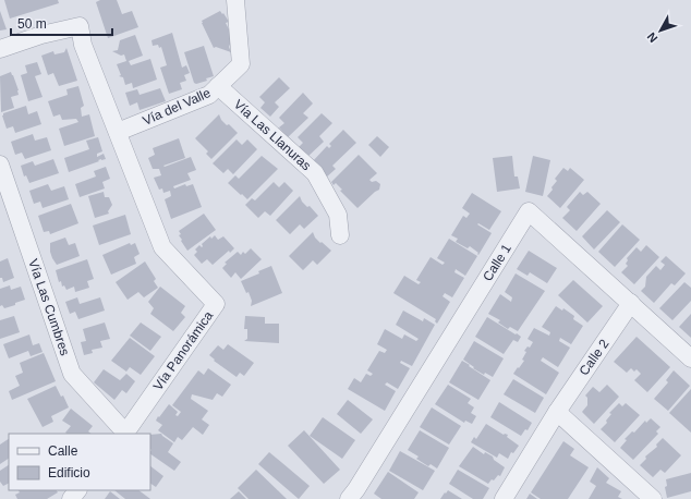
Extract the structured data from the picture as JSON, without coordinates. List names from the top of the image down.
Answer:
{
  "streets": {
    "street": [
      "Vía del Valle",
      "Vía Las Llanuras",
      "Calle 1",
      "Vía Las Cumbres",
      "Vía Panorámica",
      "Calle 2"
    ]
  },
  "crossings": [
    ["Vía del Valle", "Vía Las Llanuras"],
    ["Vía del Valle", "Vía Panorámica"],
    ["Calle 1", "Calle 2"],
    ["Vía Las Cumbres", "Vía Panorámica"]
  ],
  "legend": ["Calle", "Edificio"],
  "scale_bar": "50 m",
  "north": "bottom left"
}
